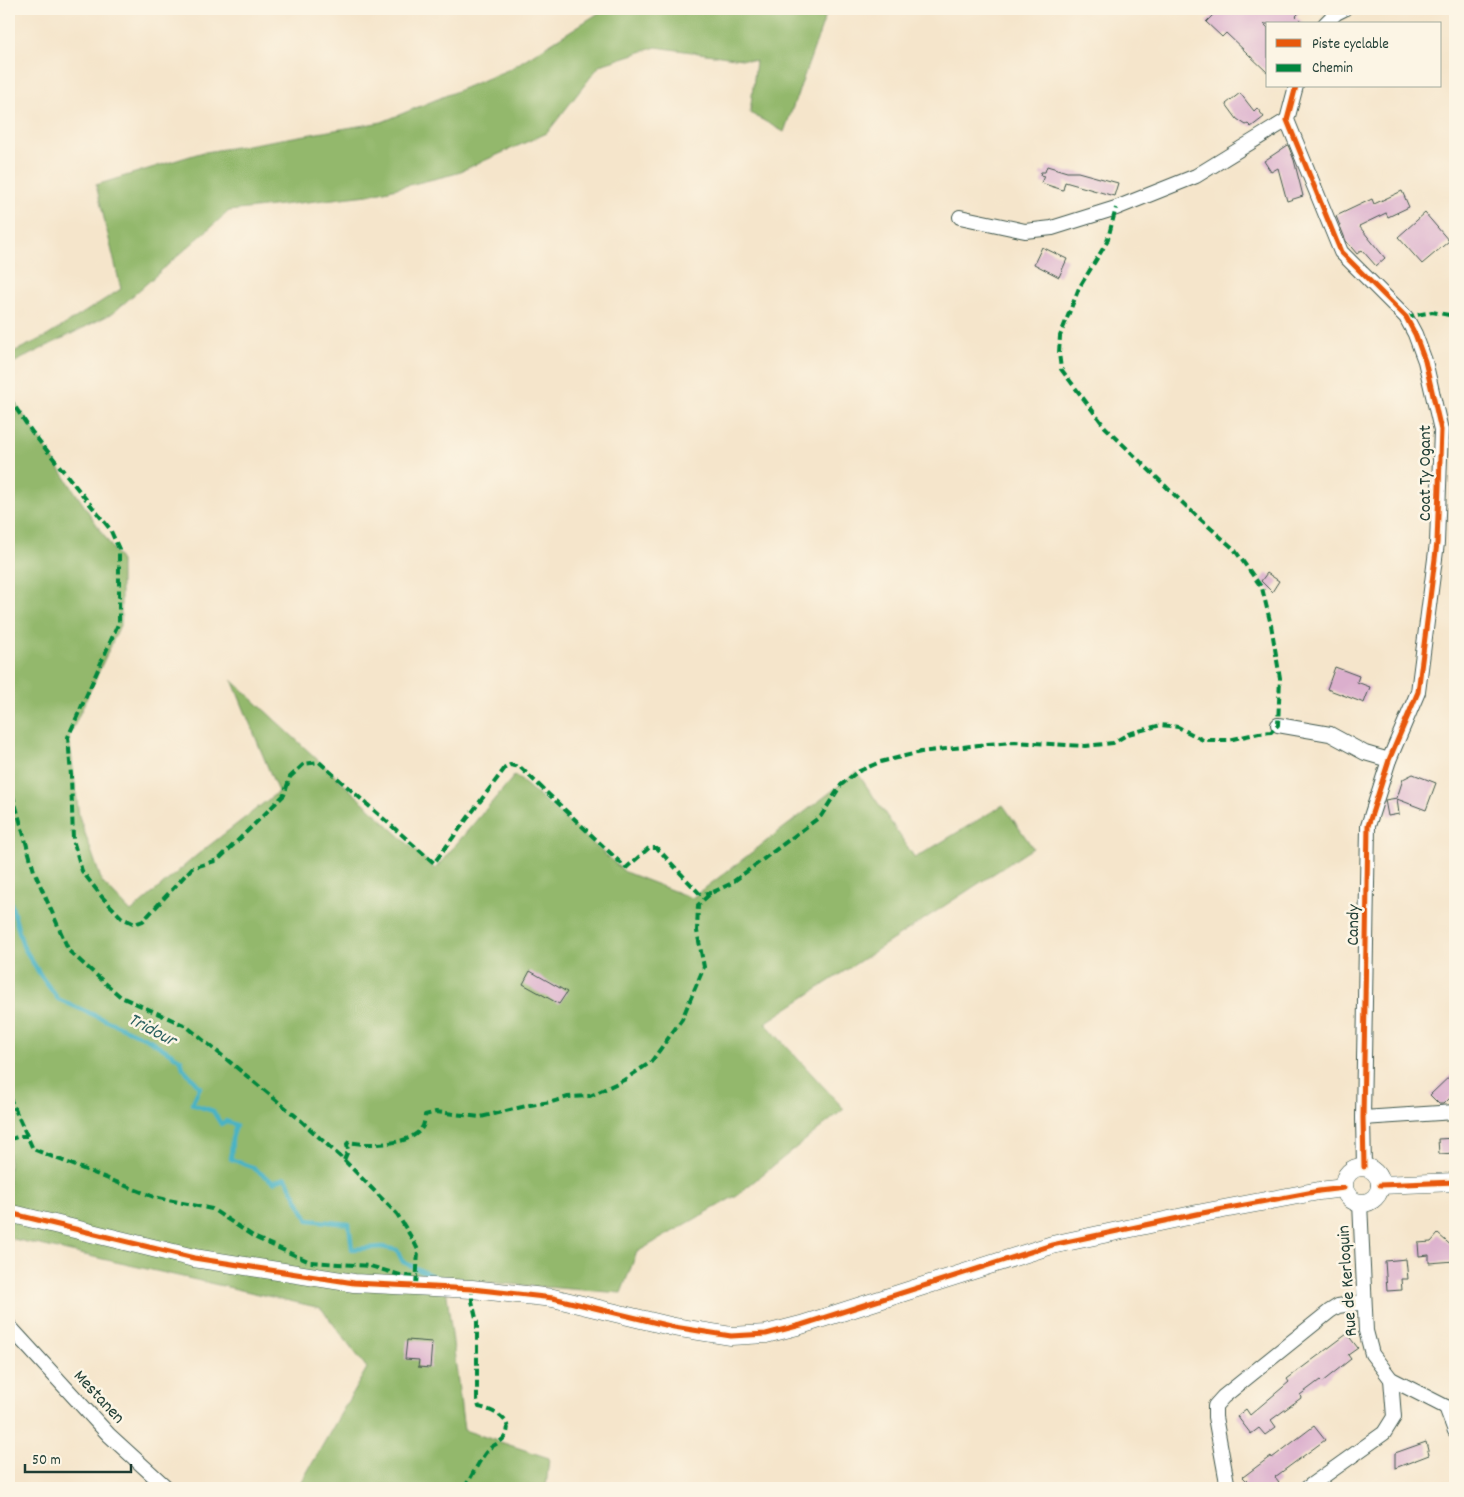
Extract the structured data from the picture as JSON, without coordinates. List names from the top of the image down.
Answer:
{
  "streets": {
    "street": [
      "Coat Ty Ogant",
      "Candy",
      "Rue de Kerloquin",
      "Mestanen"
    ]
  },
  "crossings": [
    ["Coat Ty Ogant", "Candy"],
    ["Candy", "Rue de Kerloquin"]
  ],
  "water": ["Tridour"],
  "legend": ["Piste cyclable", "Chemin"],
  "scale_bar": "50 m"
}
